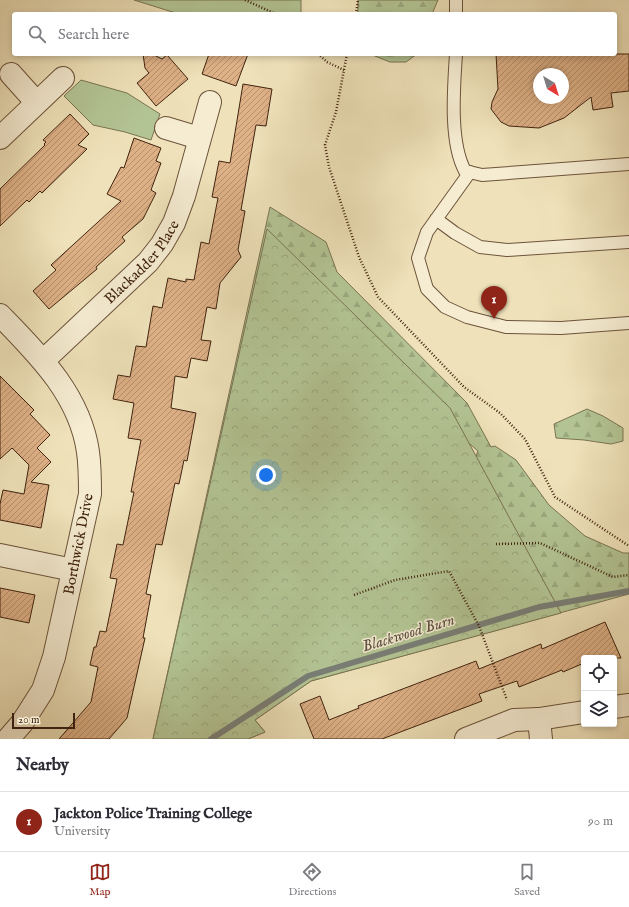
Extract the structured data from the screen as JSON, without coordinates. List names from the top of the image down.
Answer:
{
  "streets": {
    "street": ["Blackadder Place", "Borthwick Drive"]
  },
  "crossings": [
    ["Blackadder Place", "Borthwick Drive"]
  ],
  "water": ["Blackwood Burn"],
  "scale_bar": "20 m",
  "north": "bottom right",
  "page": {
    "search": "Search here",
    "pins": "1",
    "scale": "20 m",
    "heading": "Nearby",
    "list": [
      {
        "mark": "1",
        "name": "Jackton Police Training College",
        "note": "University",
        "value": "90 m"
      }
    ],
    "nav": ["Map", "Directions", "Saved"]
  }
}
